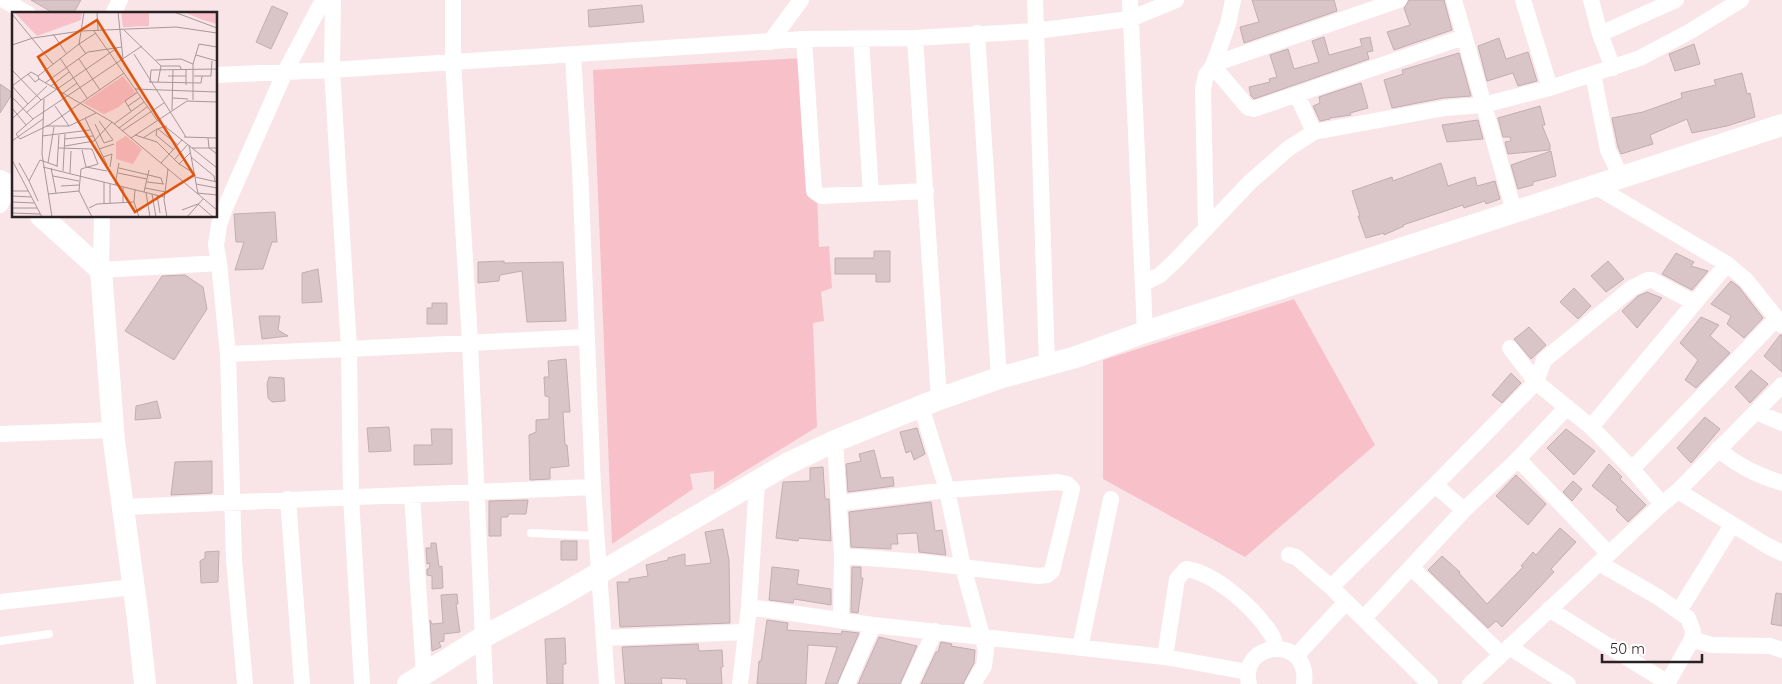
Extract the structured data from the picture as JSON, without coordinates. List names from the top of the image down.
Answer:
{
  "scale_bar": "50 m"
}
